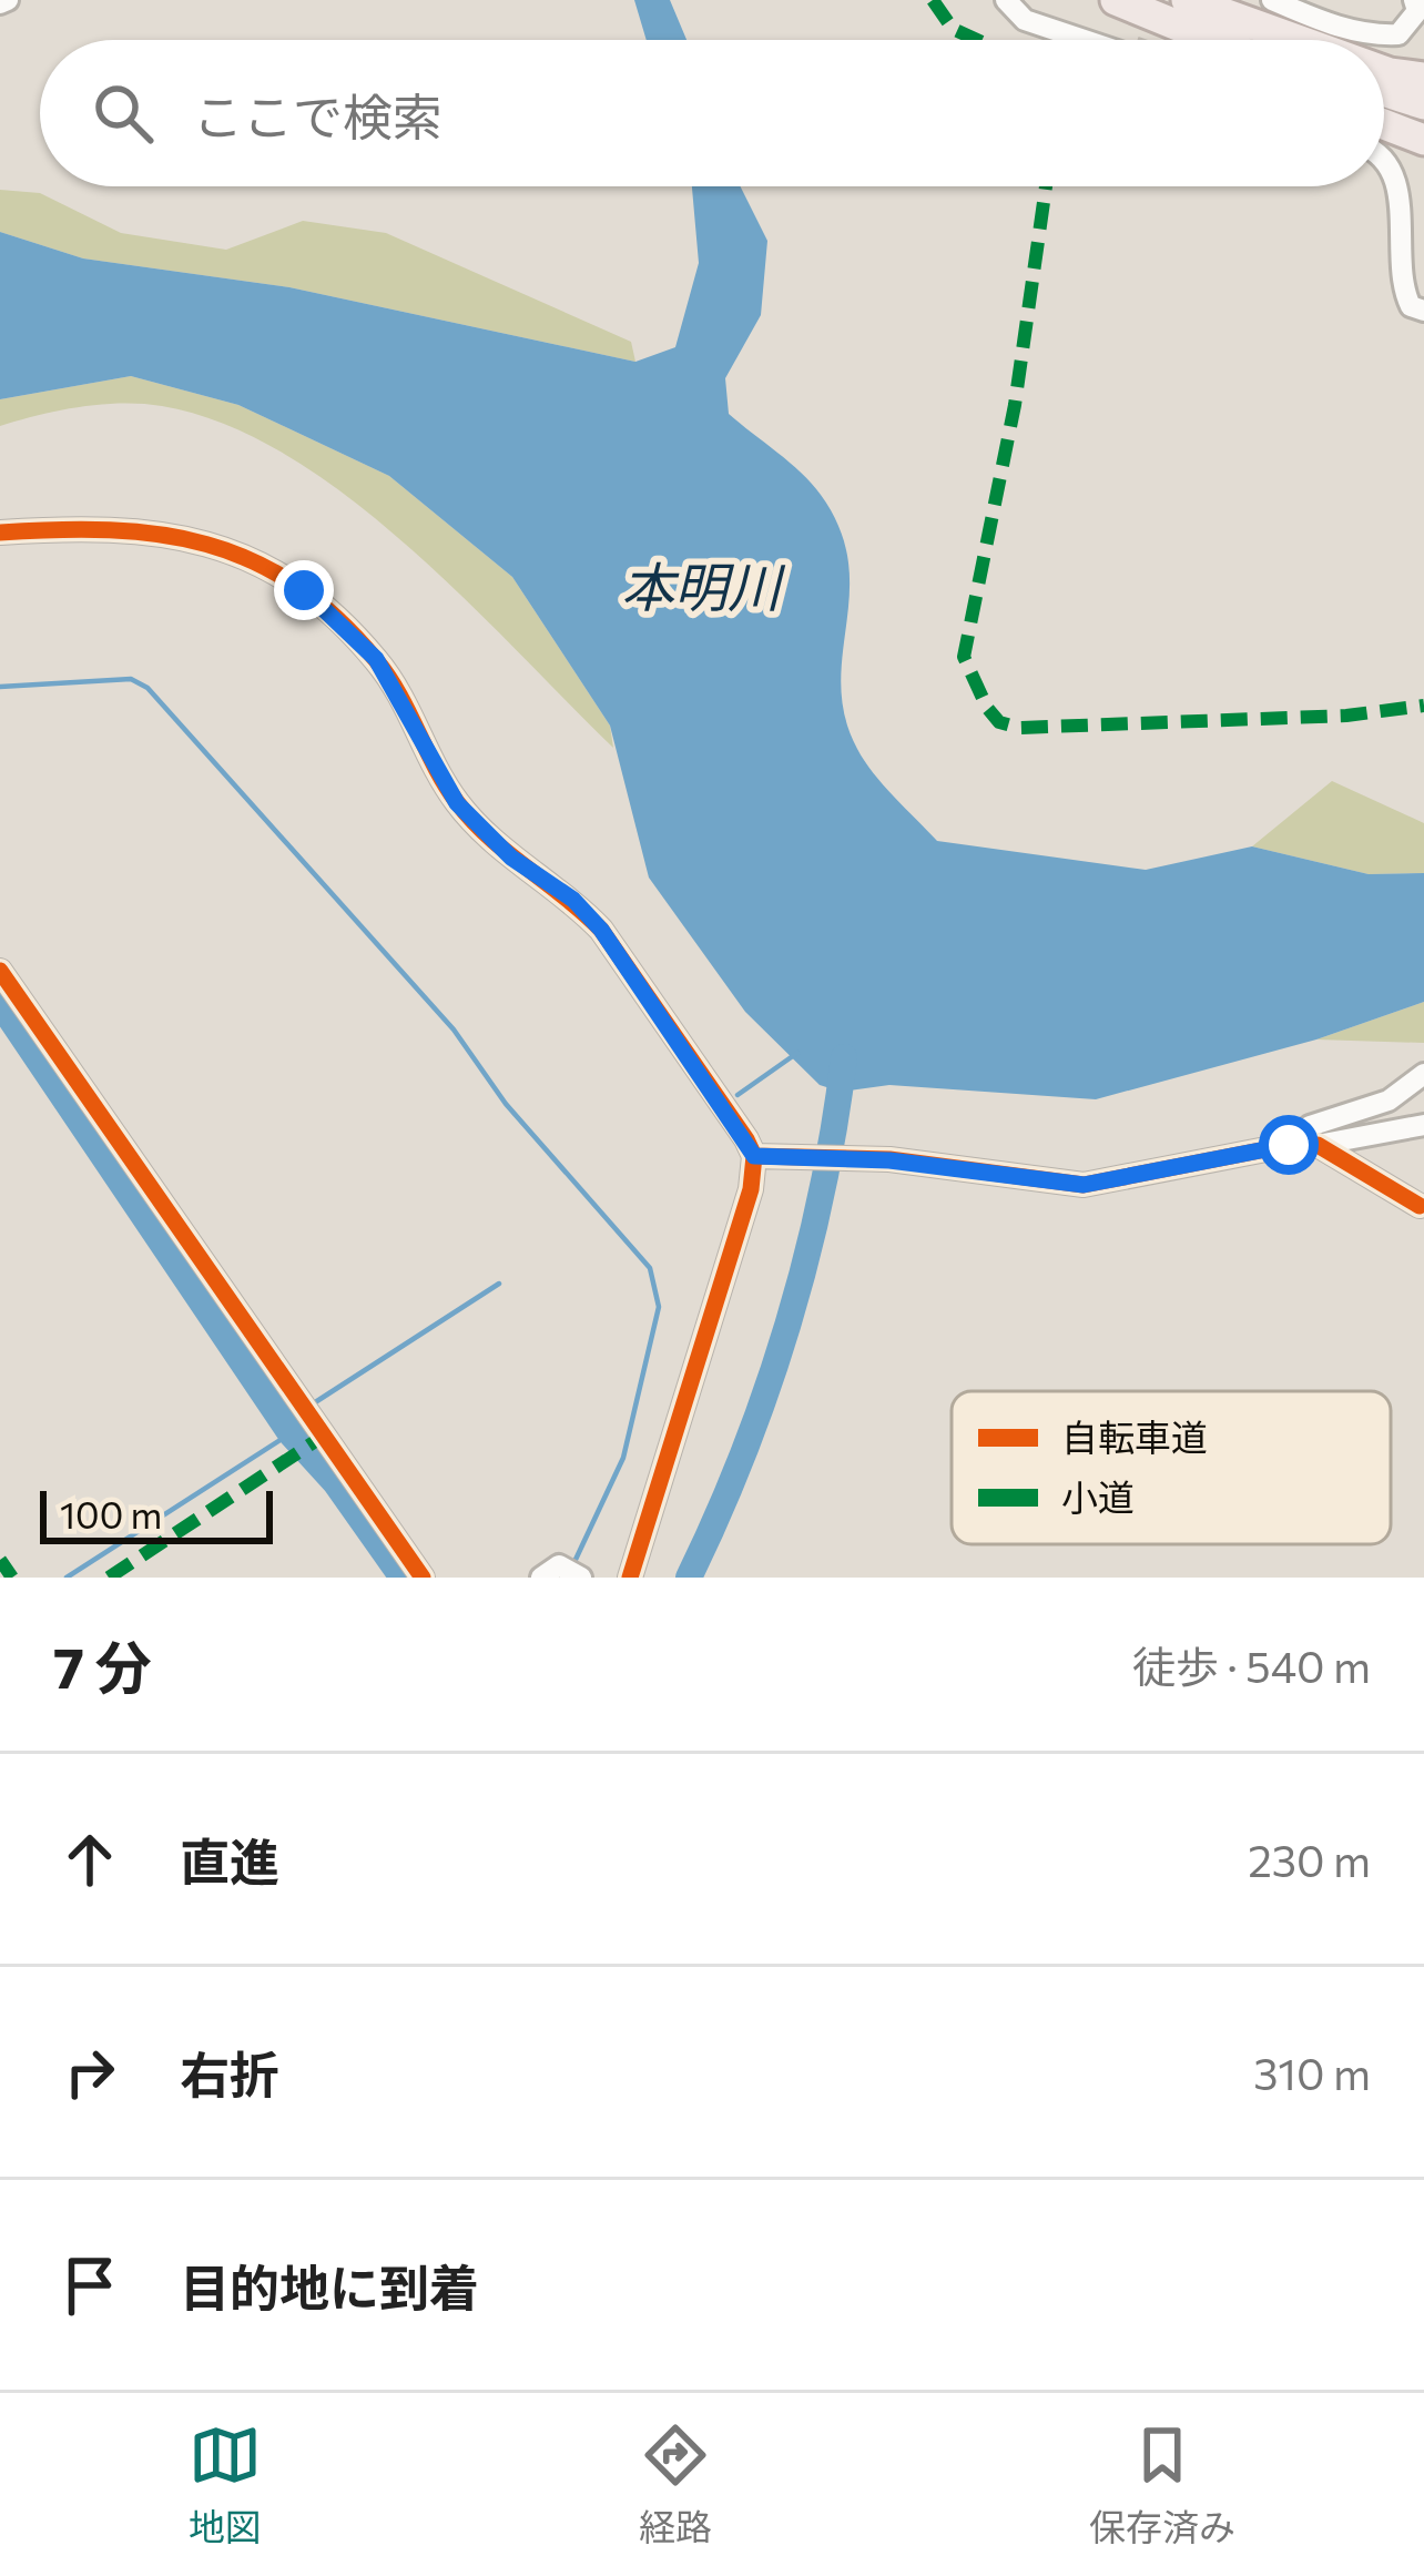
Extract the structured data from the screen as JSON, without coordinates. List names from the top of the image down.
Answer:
{
  "water": ["本明川"],
  "legend": ["自転車道", "小道"],
  "scale_bar": "100 m",
  "page": {
    "search": "ここで検索",
    "scale": "100 m",
    "heading": ["7 分", "徒歩 · 540 m"],
    "list": [
      ["直進", "230 m"],
      ["右折", "310 m"],
      "目的地に到着"
    ],
    "nav": ["地図", "経路", "保存済み"]
  }
}
